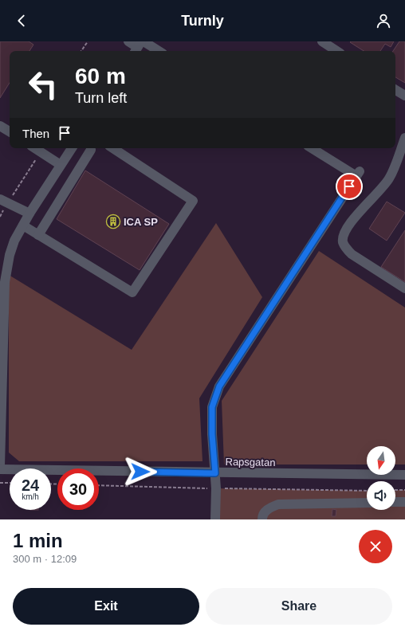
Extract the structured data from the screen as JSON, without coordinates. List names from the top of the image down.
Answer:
{
  "streets": {
    "street": ["Rapsgatan"]
  },
  "places": {
    "building": ["ICA SP"]
  },
  "north": "bottom",
  "page": {
    "header": "Turnly",
    "turn": ["60 m", "Turn left"],
    "then": "Then",
    "speed": "24 km/h",
    "limit": "30",
    "heading": ["1 min", "300 m · 12:09"],
    "buttons": ["Exit", "Share"]
  }
}
